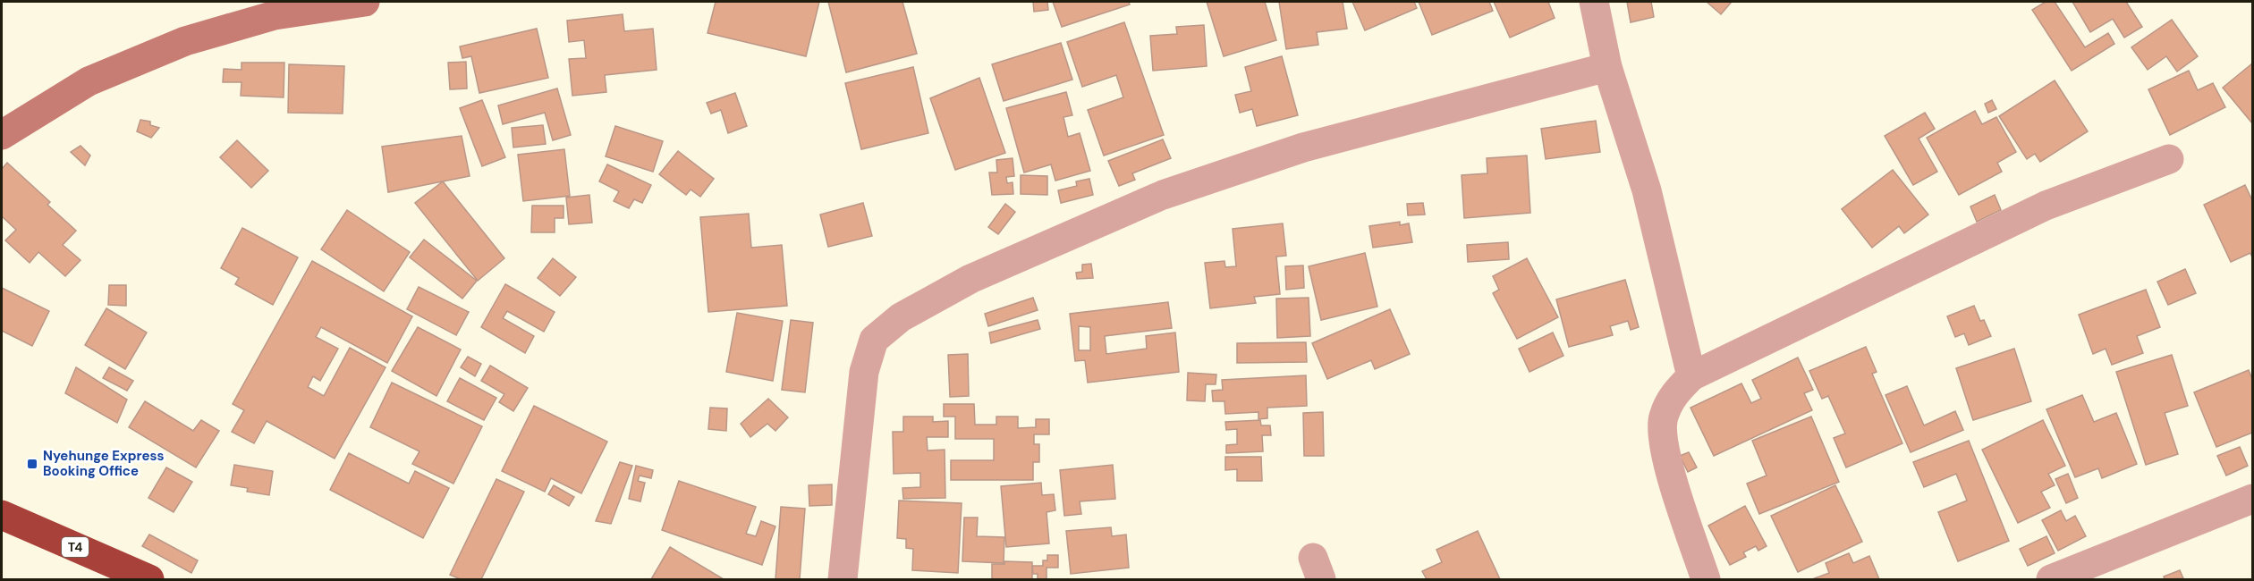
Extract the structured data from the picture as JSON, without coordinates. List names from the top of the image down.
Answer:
{
  "streets": {
    "highway": ["T4"]
  },
  "places": {
    "transit": ["Nyehunge Express Booking Office"]
  }
}
